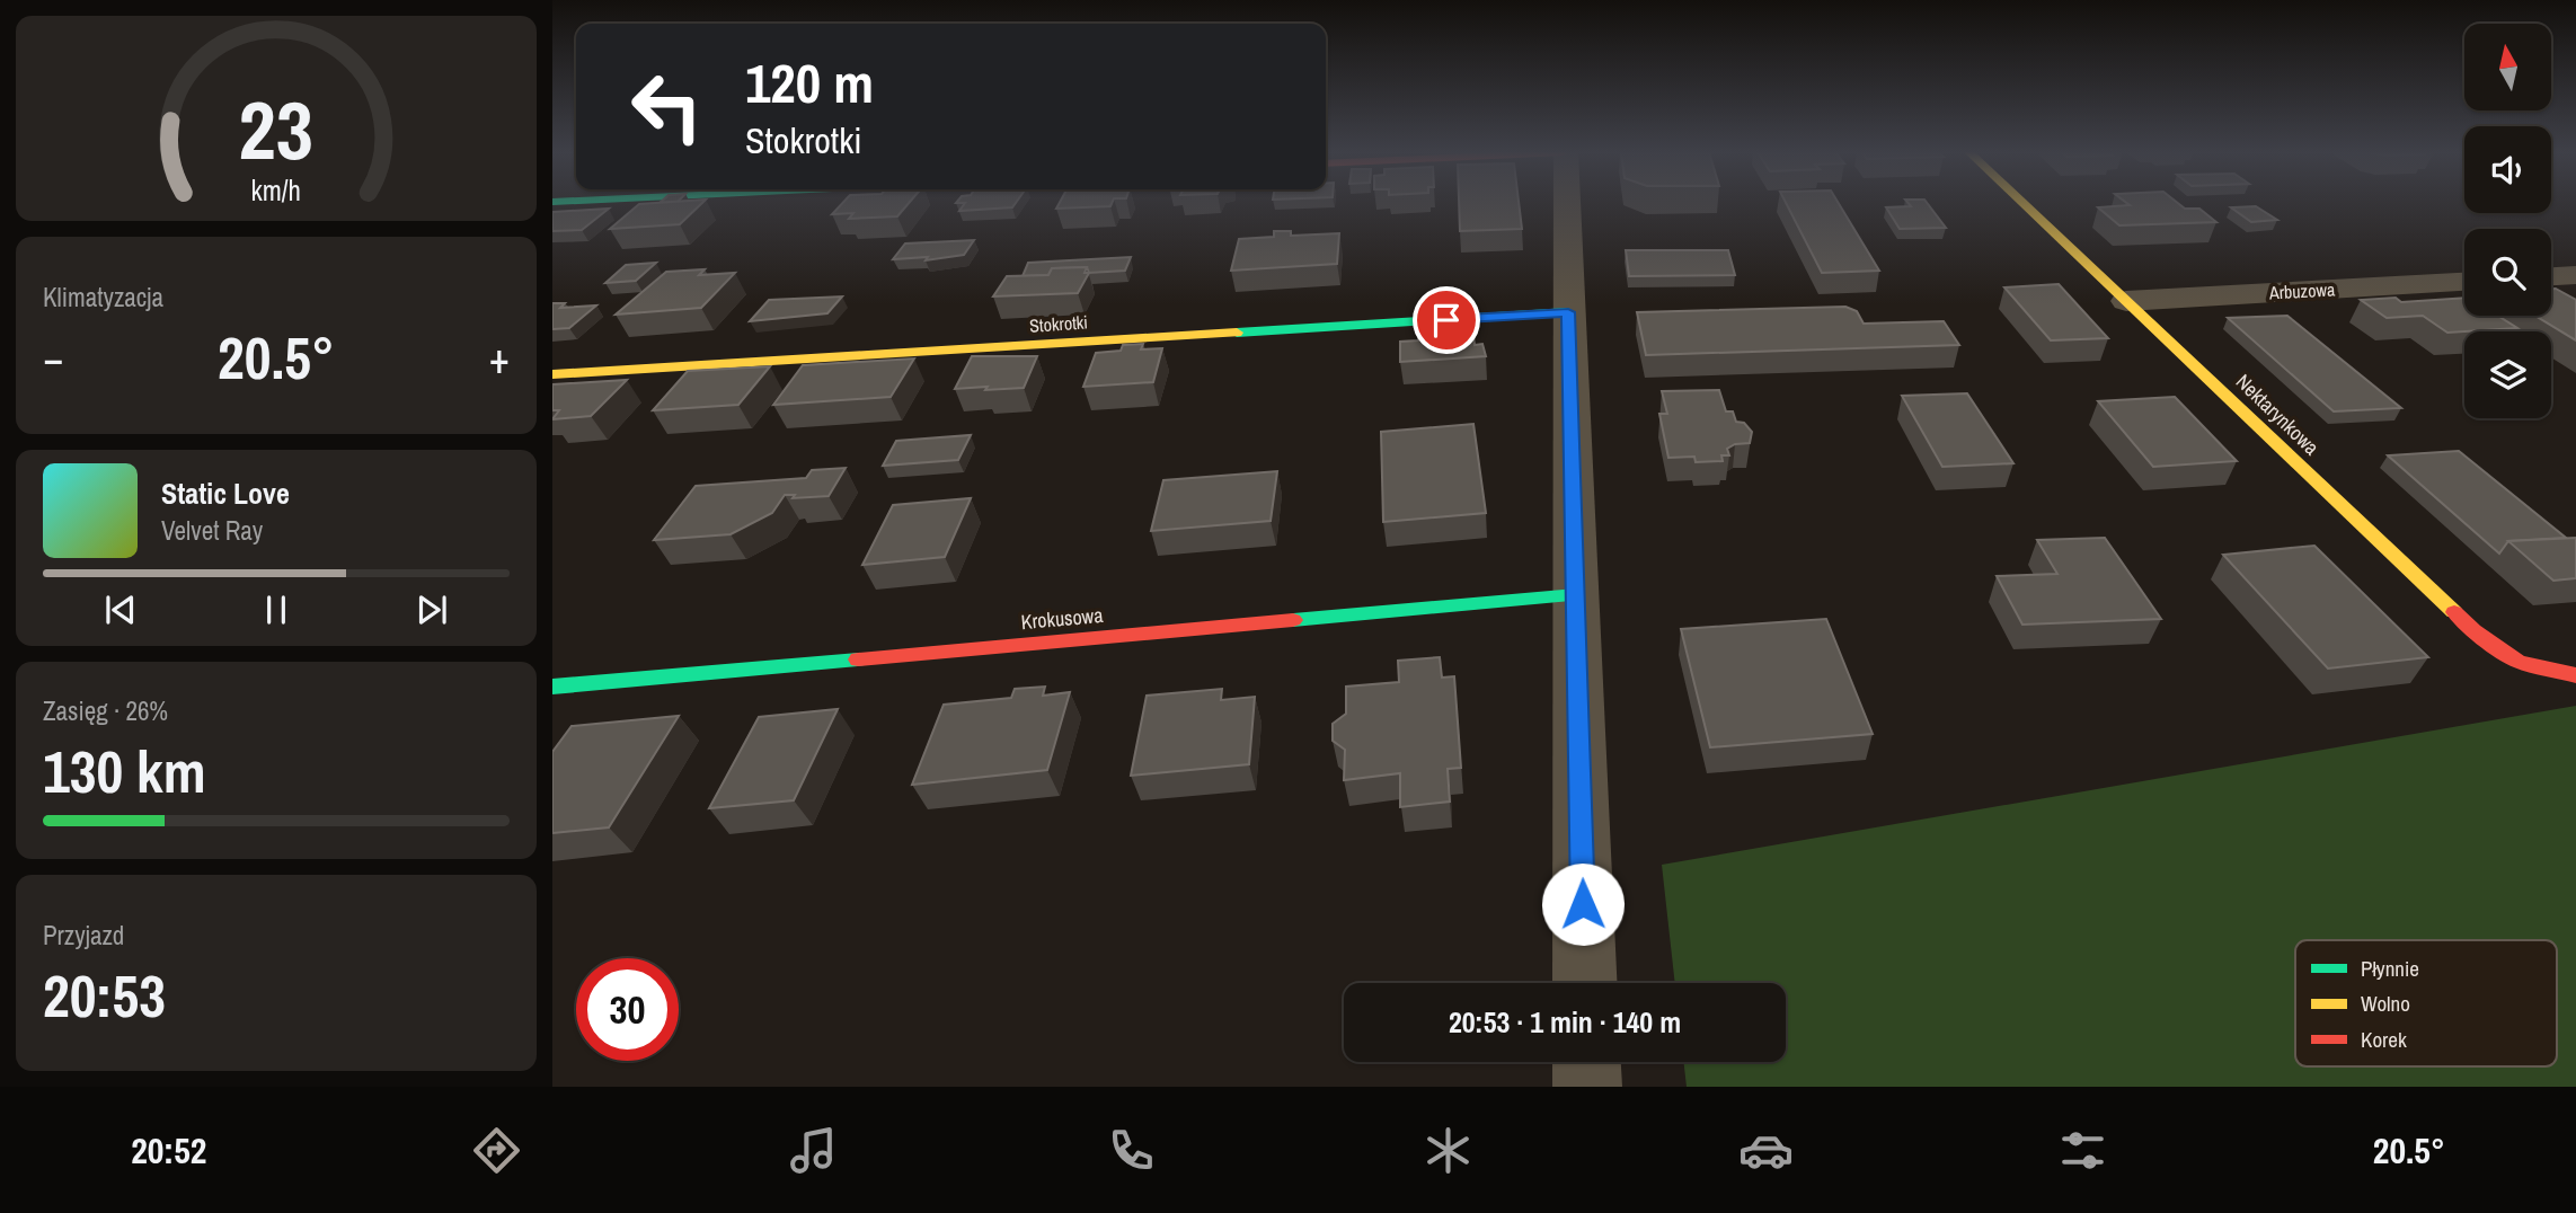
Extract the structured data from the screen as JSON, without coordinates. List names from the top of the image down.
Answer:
{
  "streets": {
    "street": [
      "Arbuzowa",
      "Stokrotki",
      "Nektarynkowa",
      "Krokusowa"
    ]
  },
  "crossings": [
    ["Arbuzowa", "Nektarynkowa"]
  ],
  "legend": ["Płynnie", "Wolno", "Korek"],
  "north": "top",
  "page": {
    "turn": ["120 m", "Stokrotki"],
    "tile": [
      "Klimatyzacja",
      ["Zasięg · 26%", "130 km"],
      ["Przyjazd", "20:53"]
    ],
    "heat": ["−", "20.5°", "+"],
    "song": ["Static Love", "Velvet Ray"],
    "limit": "30",
    "trip": "20:53 · 1 min · 140 m",
    "tabs": ["20:52", "20.5°"],
    "gauge": ["23", "km/h"]
  }
}
